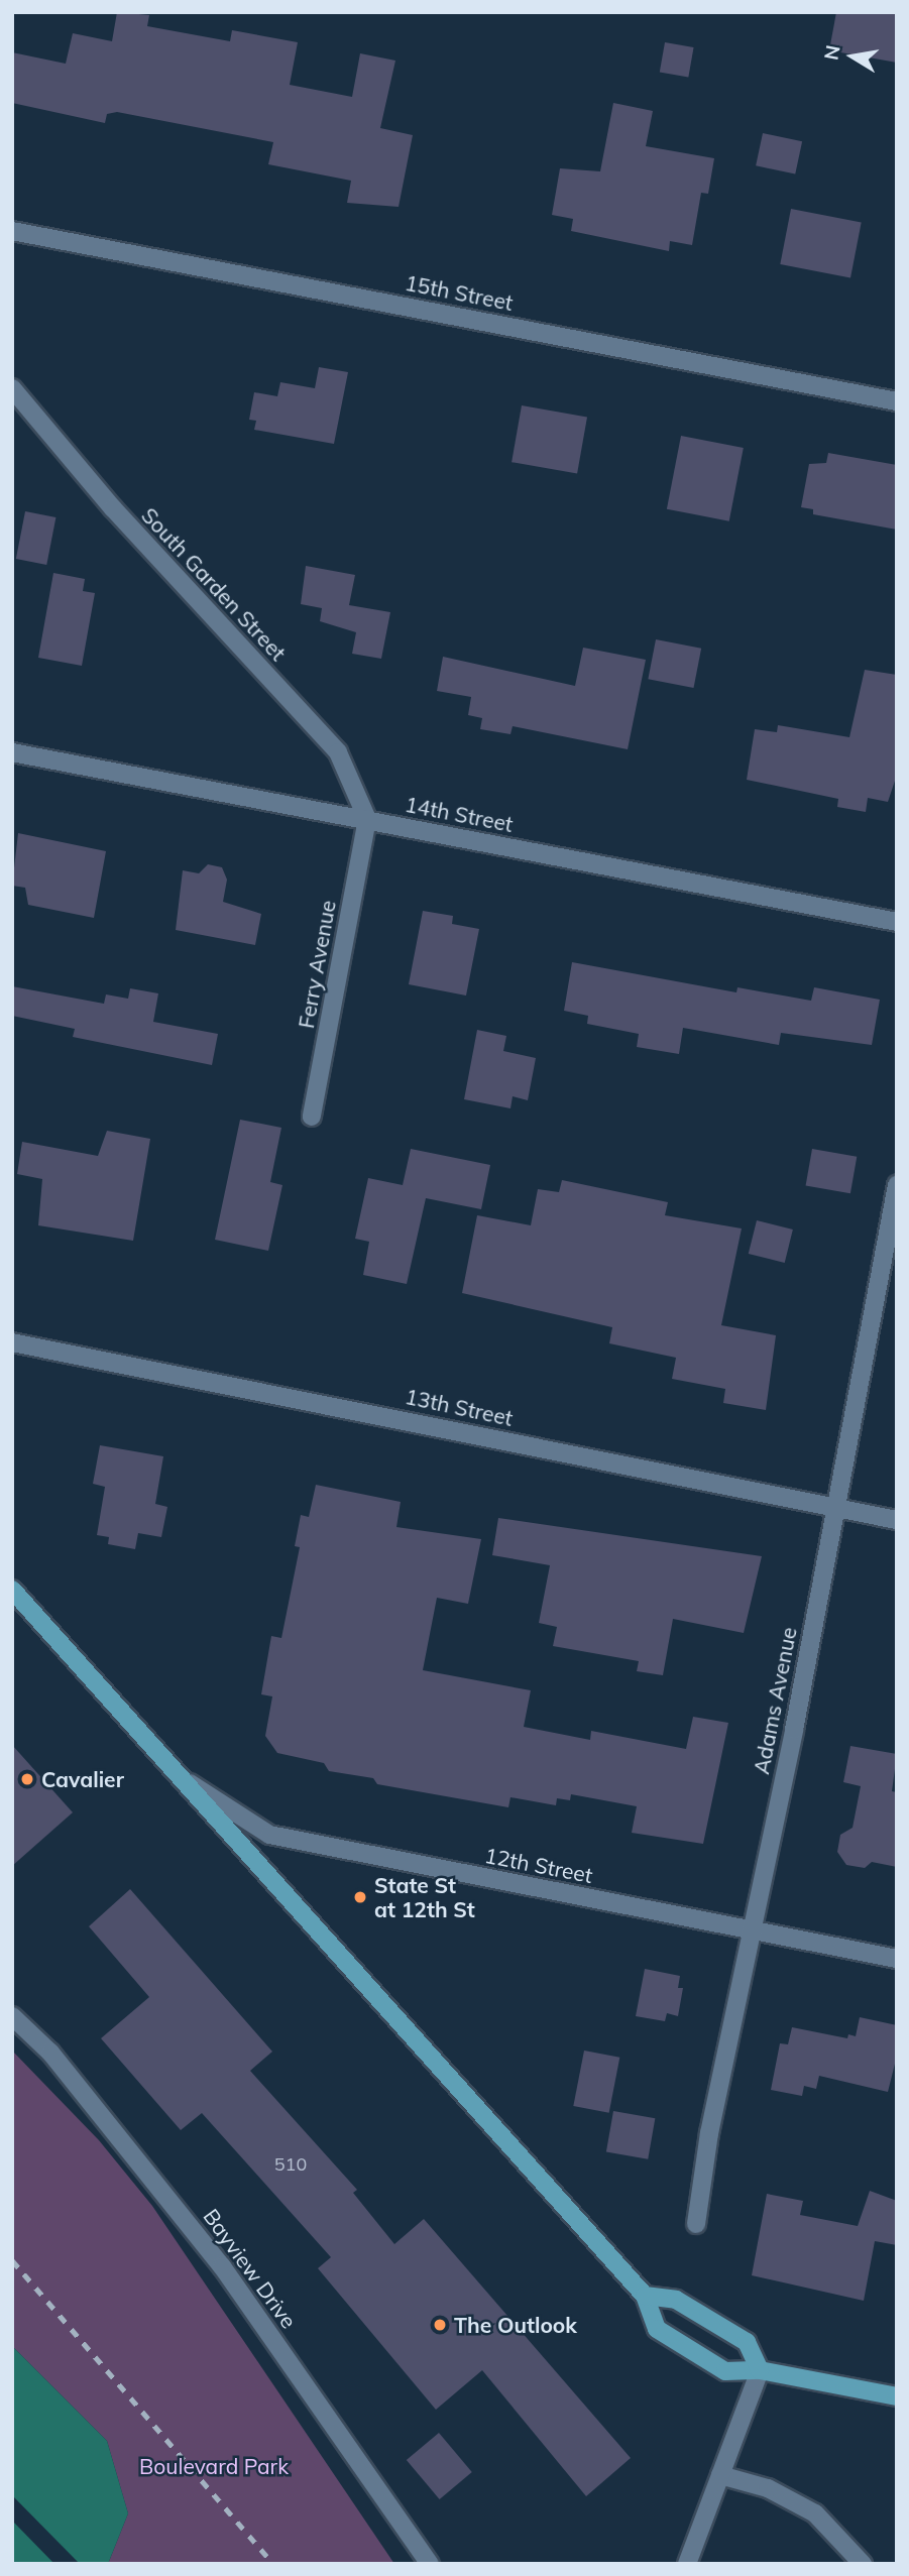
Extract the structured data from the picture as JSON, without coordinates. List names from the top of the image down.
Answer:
{
  "streets": {
    "street": [
      "15th Street",
      "South Garden Street",
      "14th Street",
      "Ferry Avenue",
      "13th Street",
      "Adams Avenue",
      "12th Street",
      "Bayview Drive"
    ]
  },
  "crossings": [
    ["South Garden Street", "14th Street"],
    ["South Garden Street", "Ferry Avenue"],
    ["14th Street", "Ferry Avenue"],
    ["13th Street", "Adams Avenue"],
    ["Adams Avenue", "12th Street"]
  ],
  "parks": ["Boulevard Park"],
  "places": ["Cavalier", "State St at 12th St", "The Outlook"],
  "house_numbers": ["510"],
  "north": "left"
}
